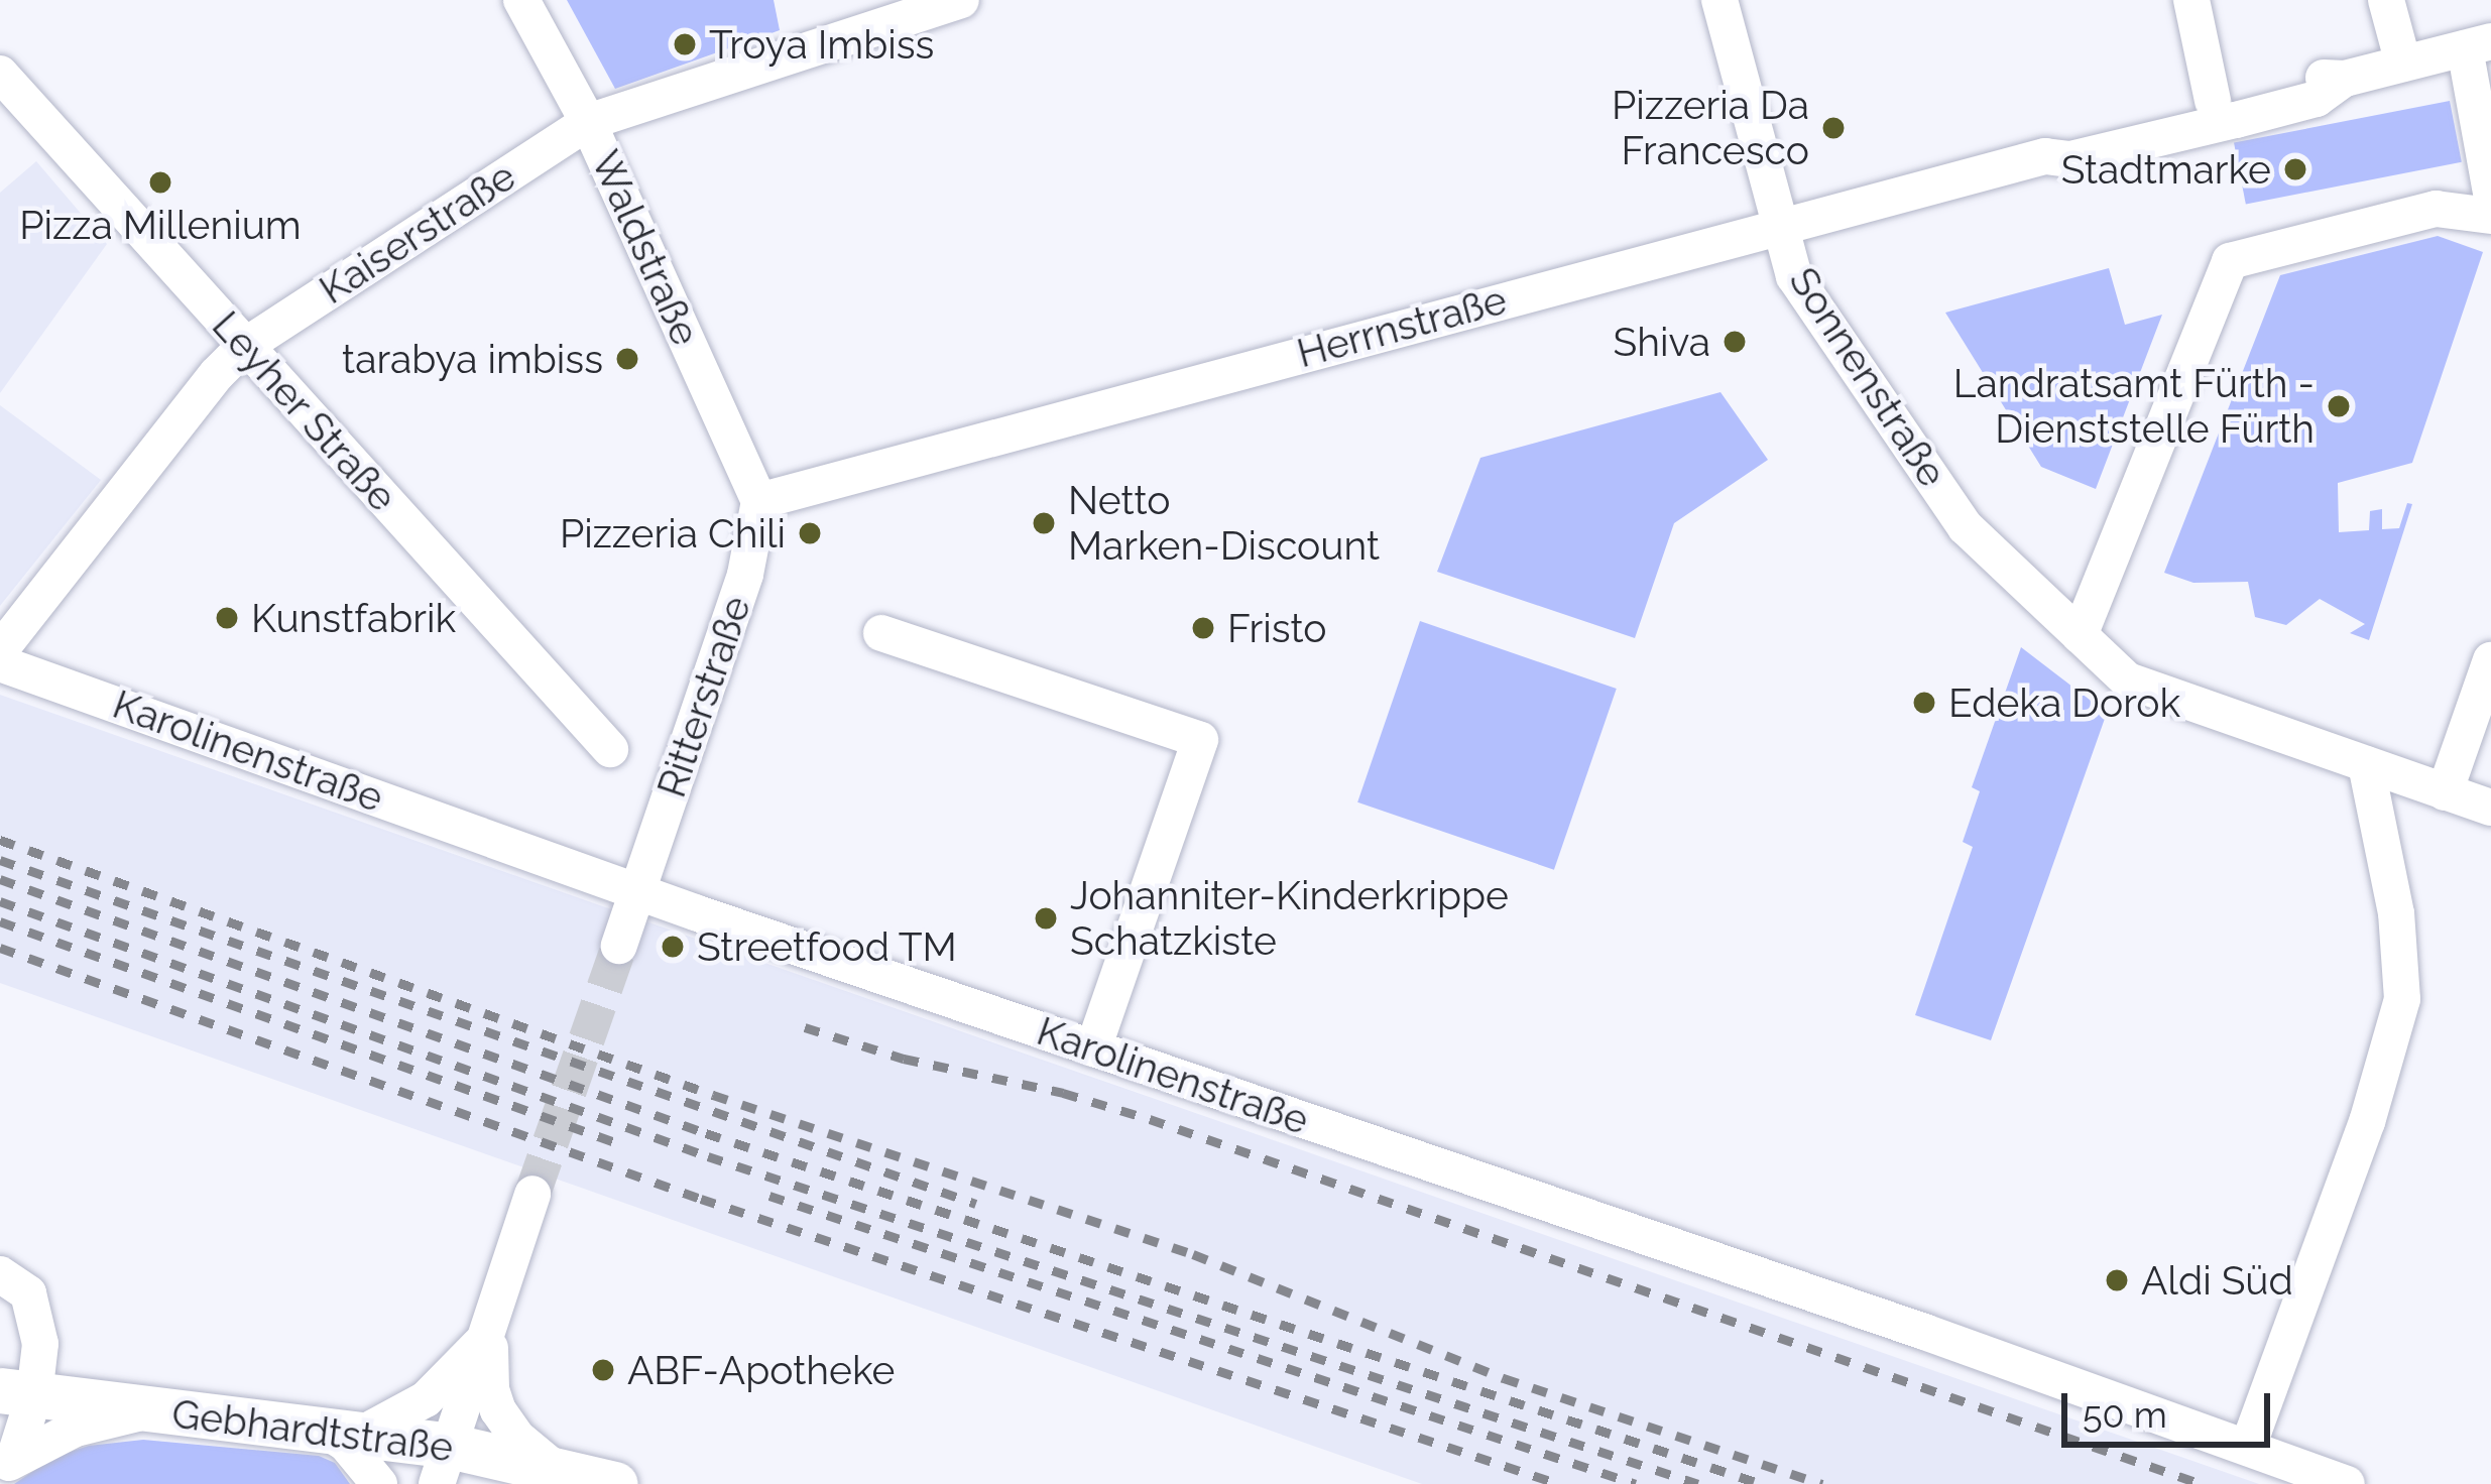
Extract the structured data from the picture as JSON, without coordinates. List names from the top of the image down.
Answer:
{
  "streets": {
    "main road": ["Gebhardtstraße"],
    "street": [
      "Kaiserstraße",
      "Waldstraße",
      "Herrnstraße",
      "Sonnenstraße",
      "Leyher Straße",
      "Ritterstraße",
      "Karolinenstraße"
    ]
  },
  "crossings": [
    ["Kaiserstraße", "Waldstraße"],
    ["Kaiserstraße", "Leyher Straße"],
    ["Waldstraße", "Herrnstraße"],
    ["Waldstraße", "Ritterstraße"],
    ["Herrnstraße", "Sonnenstraße"],
    ["Herrnstraße", "Ritterstraße"],
    ["Ritterstraße", "Karolinenstraße"]
  ],
  "places": [
    "Troya Imbiss",
    "Pizzeria Da Francesco",
    "Stadtmarke",
    "Pizza Millenium",
    "Shiva",
    "tarabya imbiss",
    "Landratsamt Fürth - Dienststelle Fürth",
    "Netto Marken-Discount",
    "Pizzeria Chili",
    "Kunstfabrik",
    "Fristo",
    "Edeka Dorok",
    "Johanniter-Kinderkrippe Schatzkiste",
    "Streetfood TM",
    "Aldi Süd",
    "ABF-Apotheke"
  ],
  "scale_bar": "50 m"
}
